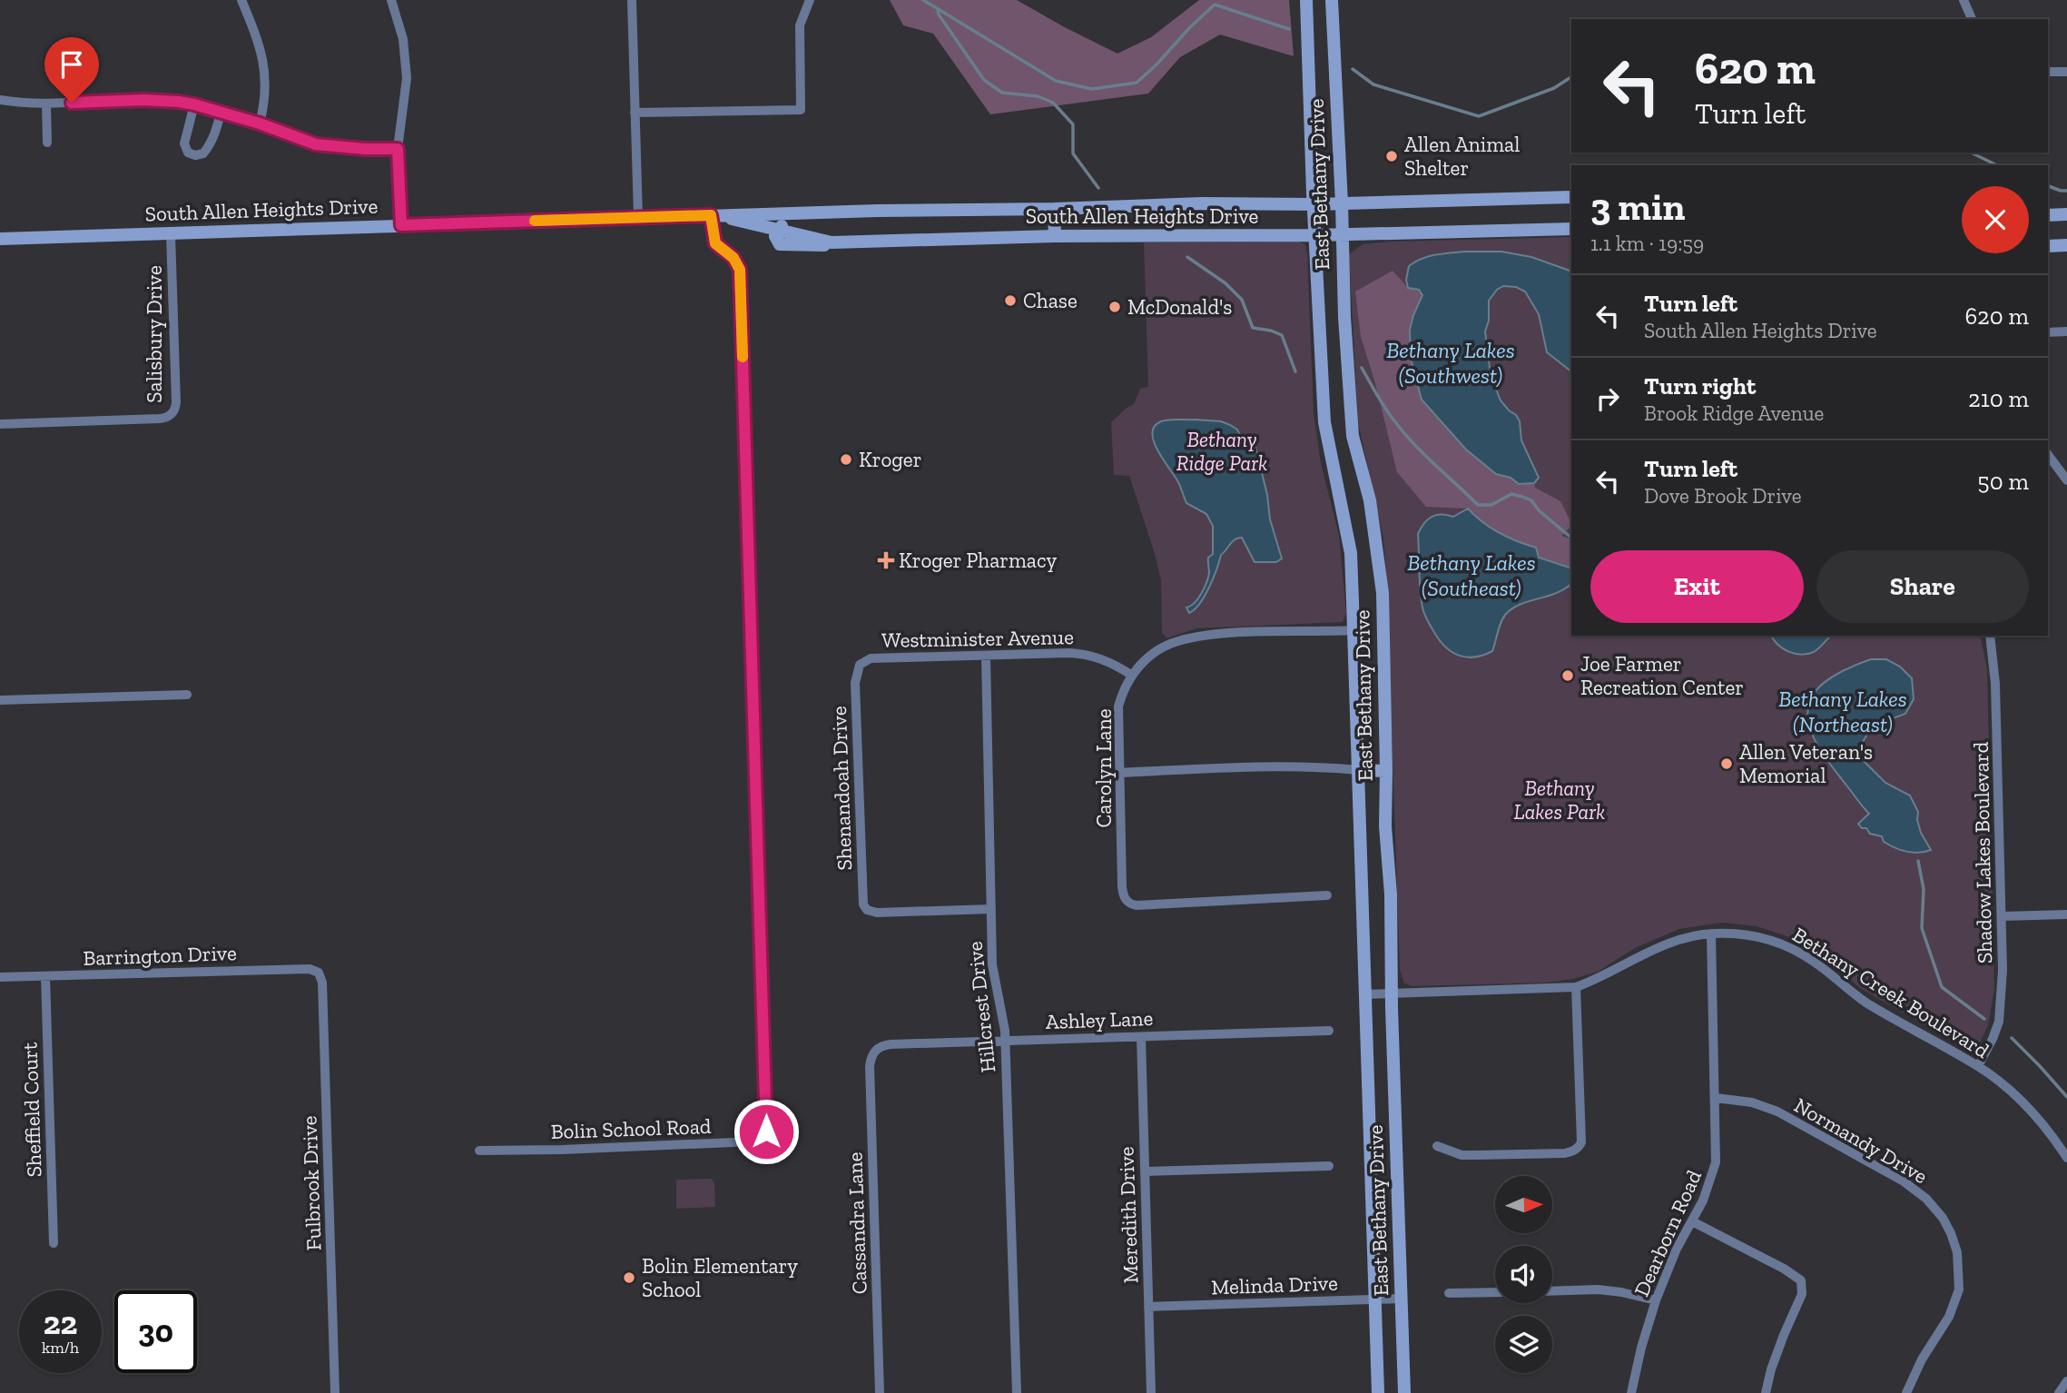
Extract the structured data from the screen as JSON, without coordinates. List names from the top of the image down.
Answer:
{
  "streets": {
    "main road": ["East Bethany Drive", "South Allen Heights Drive"],
    "street": [
      "Salisbury Drive",
      "Westminister Avenue",
      "Carolyn Lane",
      "Shenandoah Drive",
      "Shadow Lakes Boulevard",
      "Barrington Drive",
      "Bethany Creek Boulevard",
      "Hillcrest Drive",
      "Ashley Lane",
      "Sheffield Court",
      "Bolin School Road",
      "Normandy Drive",
      "Fulbrook Drive",
      "Meredith Drive",
      "Cassandra Lane",
      "Dearborn Road",
      "Melinda Drive"
    ]
  },
  "crossings": [
    ["East Bethany Drive", "South Allen Heights Drive"],
    ["East Bethany Drive", "Carolyn Lane"],
    ["East Bethany Drive", "Bethany Creek Boulevard"],
    ["East Bethany Drive", "Melinda Drive"],
    ["South Allen Heights Drive", "Salisbury Drive"],
    ["South Allen Heights Drive", "Bolin School Road"],
    ["Westminister Avenue", "Carolyn Lane"],
    ["Westminister Avenue", "Shenandoah Drive"],
    ["Westminister Avenue", "Hillcrest Drive"],
    ["Shenandoah Drive", "Hillcrest Drive"],
    ["Shadow Lakes Boulevard", "Bethany Creek Boulevard"],
    ["Barrington Drive", "Sheffield Court"],
    ["Barrington Drive", "Fulbrook Drive"],
    ["Bethany Creek Boulevard", "Dearborn Road"],
    ["Hillcrest Drive", "Ashley Lane"],
    ["Ashley Lane", "Meredith Drive"],
    ["Ashley Lane", "Cassandra Lane"],
    ["Normandy Drive", "Dearborn Road"],
    ["Meredith Drive", "Melinda Drive"]
  ],
  "water": ["Bethany Lakes (Southwest)", "Bethany Lakes (Southeast)", "Bethany Lakes (Northeast)"],
  "parks": ["Bethany Ridge Park", "Bethany Lakes Park"],
  "places": {
    "other": [
      "Allen Animal Shelter",
      "Chase",
      "McDonald's",
      "Kroger",
      "Joe Farmer Recreation Center",
      "Allen Veteran's Memorial",
      "Bolin Elementary School"
    ],
    "health": ["Kroger Pharmacy"]
  },
  "north": "right",
  "page": {
    "turn": ["620 m", "Turn left"],
    "heading": ["3 min", "1.1 km · 19:59"],
    "list": [
      {
        "name": "Turn left",
        "note": "South Allen Heights Drive",
        "value": "620 m"
      },
      {
        "name": "Turn right",
        "note": "Brook Ridge Avenue",
        "value": "210 m"
      },
      {
        "name": "Turn left",
        "note": "Dove Brook Drive",
        "value": "50 m"
      }
    ],
    "buttons": ["Exit", "Share"],
    "speed": "22 km/h",
    "limit": "30"
  }
}
